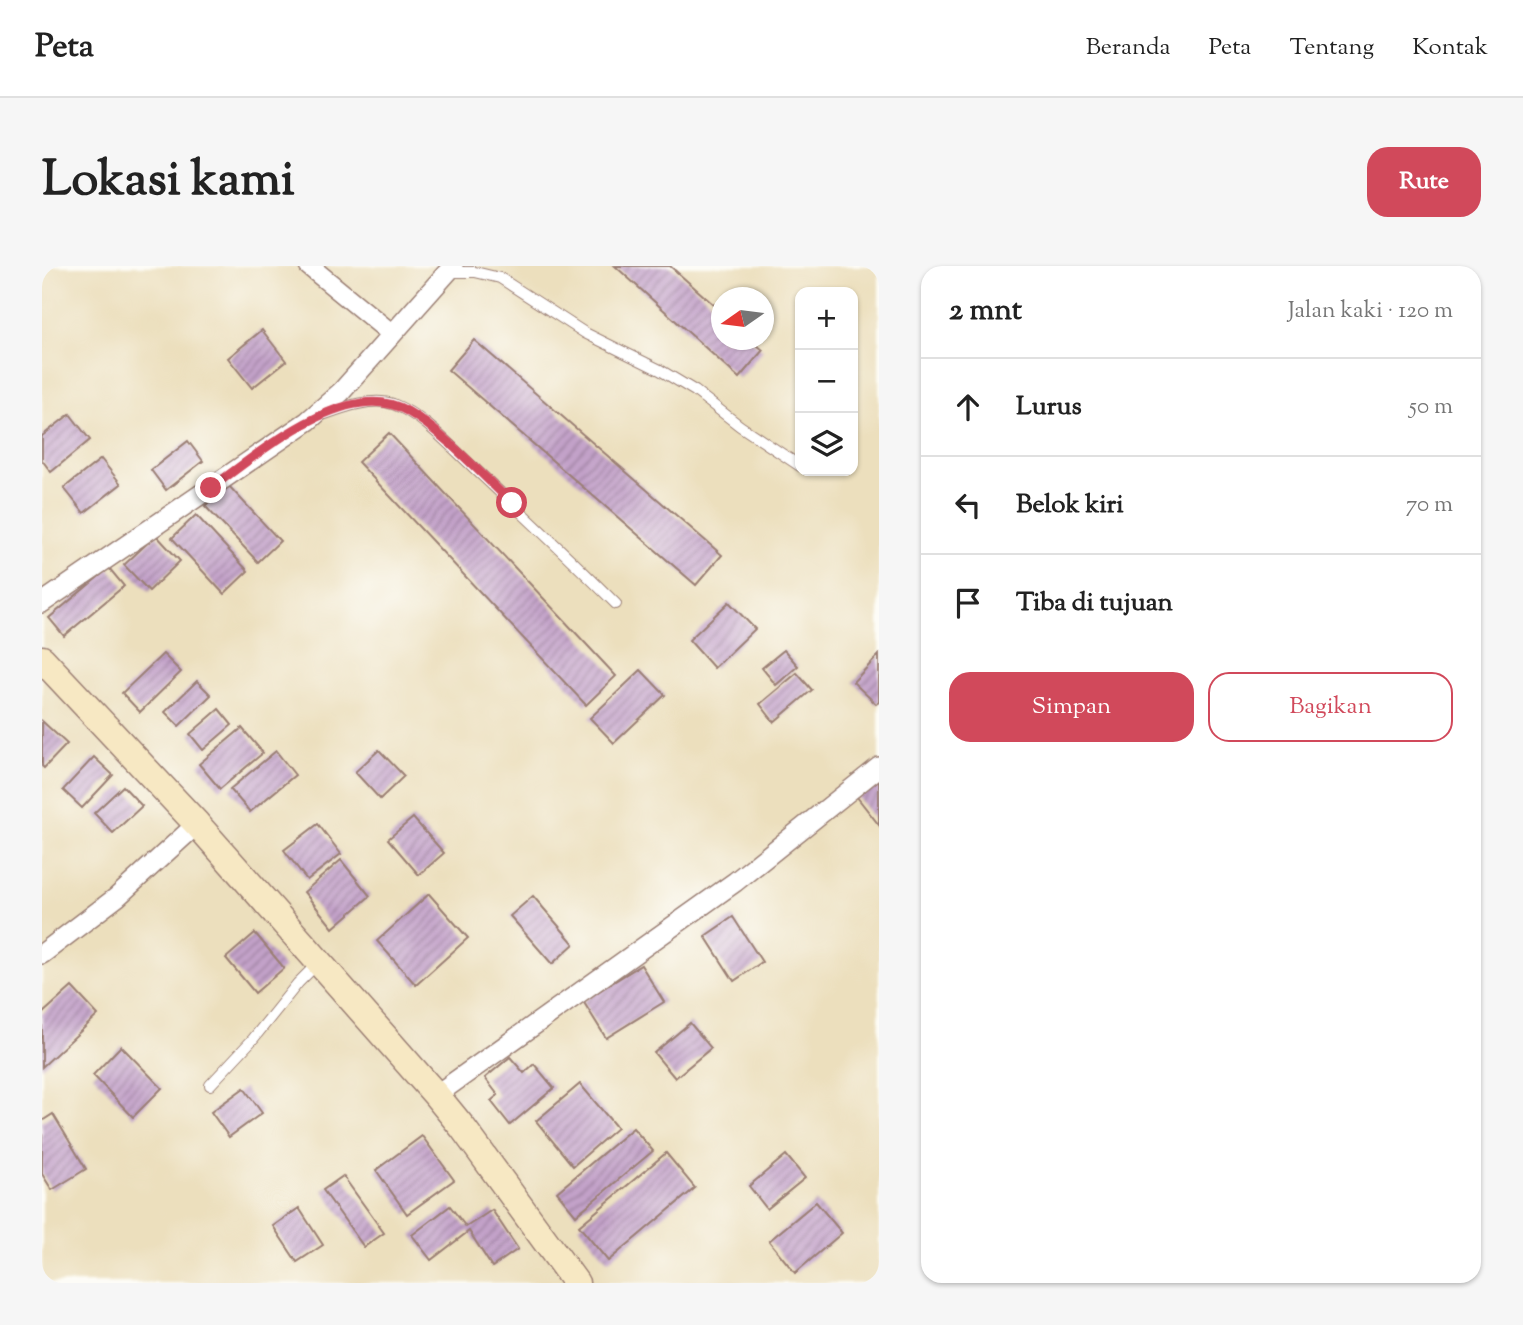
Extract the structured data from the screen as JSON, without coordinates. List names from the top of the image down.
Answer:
{
  "north": "left",
  "page": {
    "header": "Peta",
    "nav": [
      "Beranda",
      "Peta",
      "Tentang",
      "Kontak"
    ],
    "title": "Lokasi kami",
    "buttons": [
      "Rute",
      ["Simpan", "Bagikan"]
    ],
    "heading": ["2 mnt", "Jalan kaki · 120 m"],
    "map_buttons": ["+", "−"],
    "list": [
      ["Lurus", "50 m"],
      ["Belok kiri", "70 m"],
      "Tiba di tujuan"
    ]
  }
}
